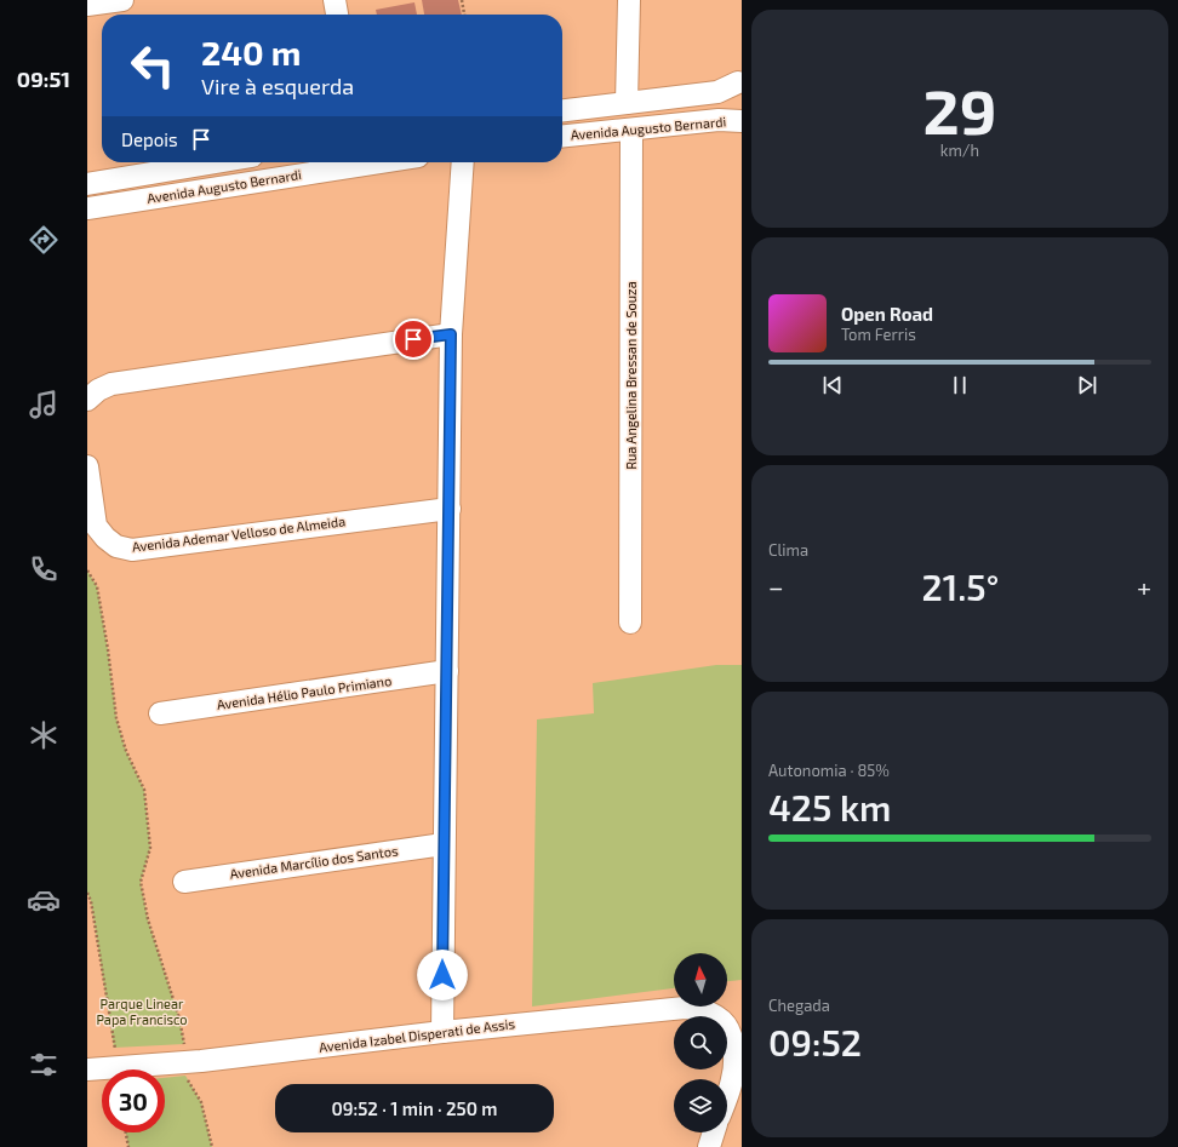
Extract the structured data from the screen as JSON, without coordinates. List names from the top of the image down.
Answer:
{
  "streets": {
    "street": [
      "Avenida Augusto Bernardi",
      "Rua Angelina Bressan de Souza",
      "Avenida Ademar Velloso de Almeida",
      "Avenida Hélio Paulo Primiano",
      "Avenida Marcílio dos Santos",
      "Avenida Izabel Disperati de Assis"
    ]
  },
  "crossings": [
    ["Avenida Augusto Bernardi", "Rua Angelina Bressan de Souza"]
  ],
  "parks": ["Parque Linear Papa Francisco"],
  "north": "top",
  "page": {
    "tabs": "09:51",
    "tile": [
      ["29", "km/h"],
      "Clima",
      ["Autonomia · 85%", "425 km"],
      ["Chegada", "09:52"]
    ],
    "turn": ["240 m", "Vire à esquerda"],
    "then": "Depois",
    "song": ["Open Road", "Tom Ferris"],
    "heat": ["−", "21.5°", "+"],
    "limit": "30",
    "trip": "09:52 · 1 min · 250 m"
  }
}
